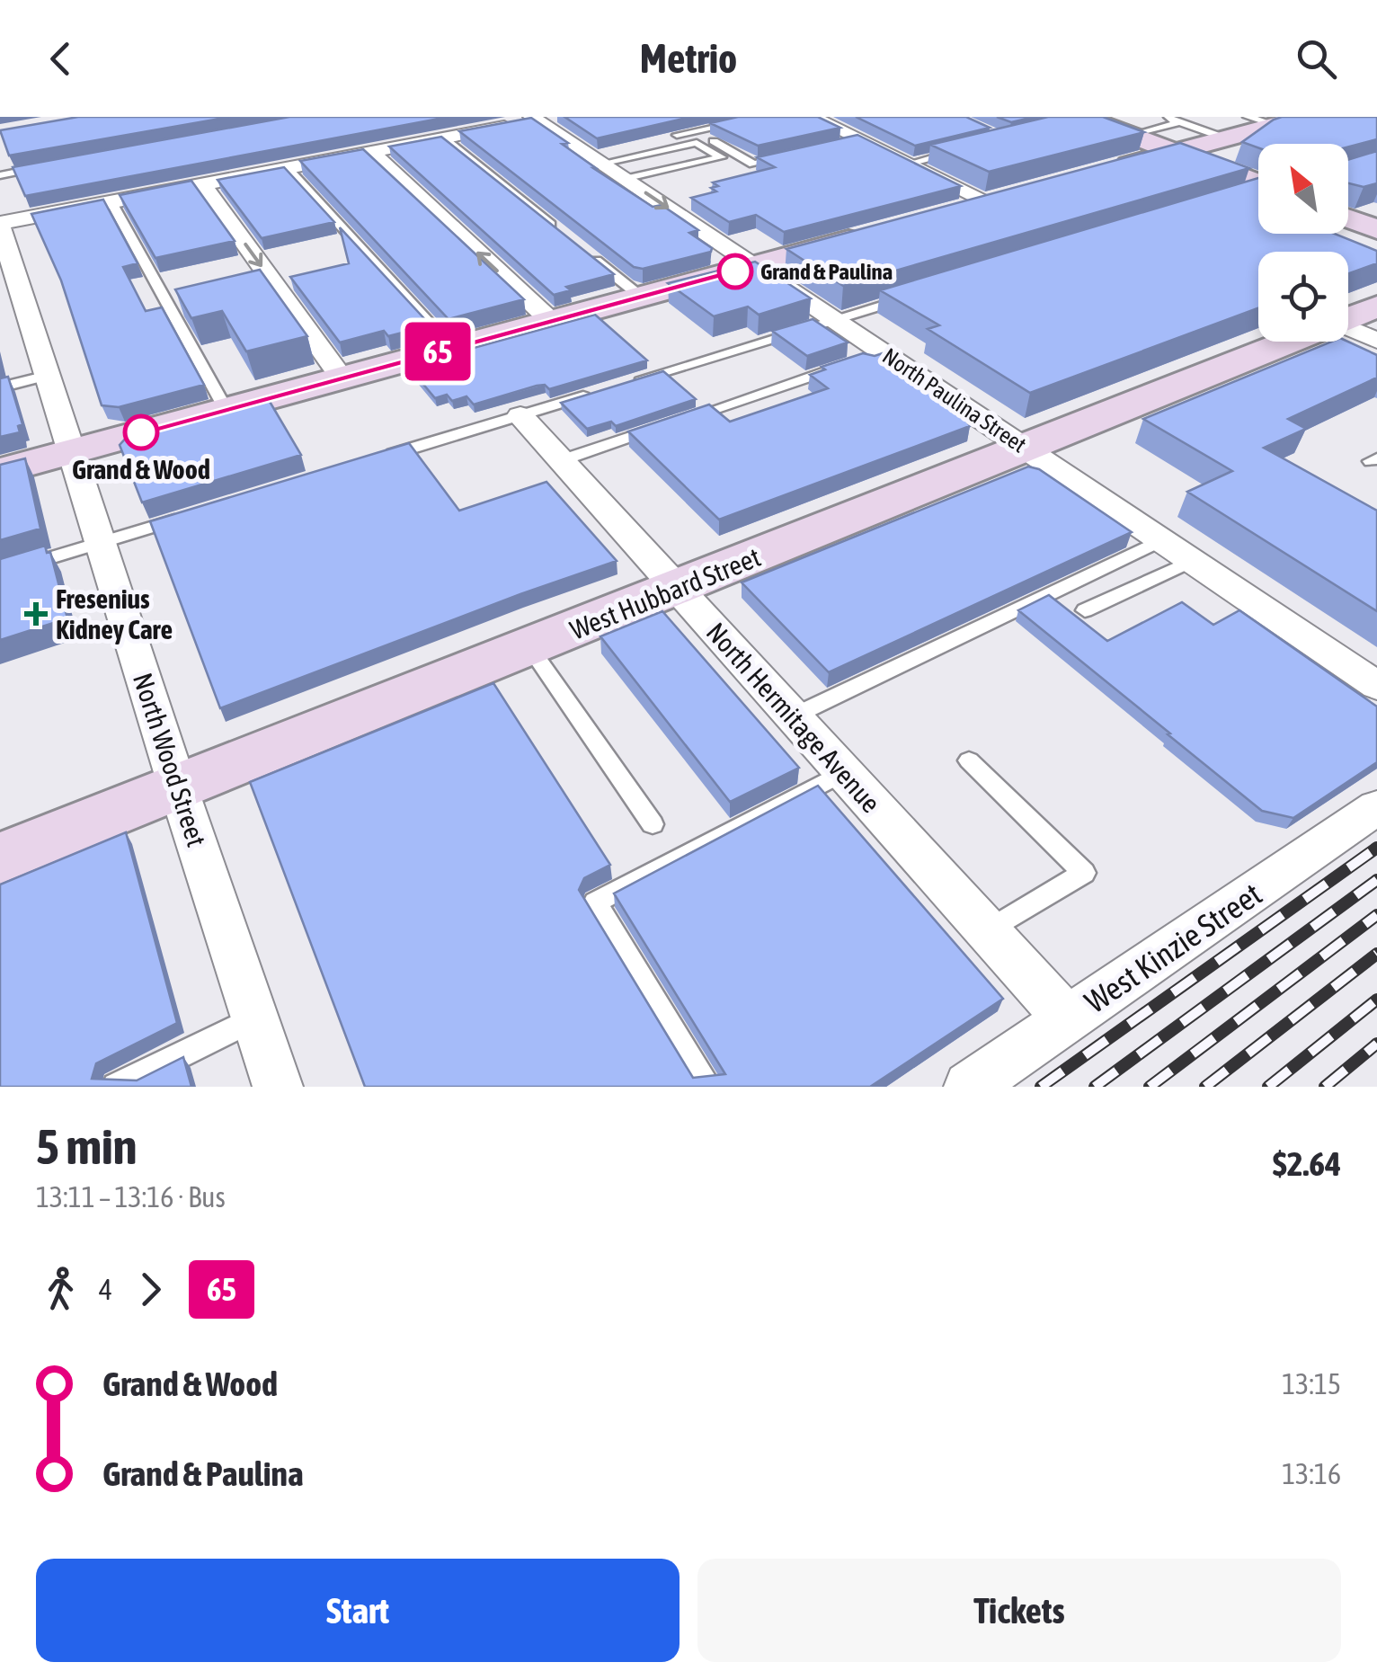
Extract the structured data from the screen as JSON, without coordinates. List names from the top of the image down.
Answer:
{
  "streets": {
    "main road": ["West Hubbard Street"],
    "street": [
      "North Paulina Street",
      "North Hermitage Avenue",
      "North Wood Street",
      "West Kinzie Street"
    ]
  },
  "crossings": [
    ["North Paulina Street", "West Hubbard Street"],
    ["West Hubbard Street", "North Hermitage Avenue"],
    ["West Hubbard Street", "North Wood Street"],
    ["North Hermitage Avenue", "West Kinzie Street"]
  ],
  "places": {
    "other": ["Grand & Paulina", "Grand & Wood"],
    "health": ["Fresenius Kidney Care"]
  },
  "lines": ["bus line 65"],
  "north": "top left",
  "page": {
    "header": "Metrio",
    "on_map": "65",
    "heading": ["5 min", "13:11 – 13:16 · Bus", "$2.64"],
    "legs": ["4", "65"],
    "list": [
      {
        "name": "Grand & Wood",
        "value": "13:15"
      },
      {
        "name": "Grand & Paulina",
        "value": "13:16"
      }
    ],
    "buttons": ["Start", "Tickets"]
  }
}
